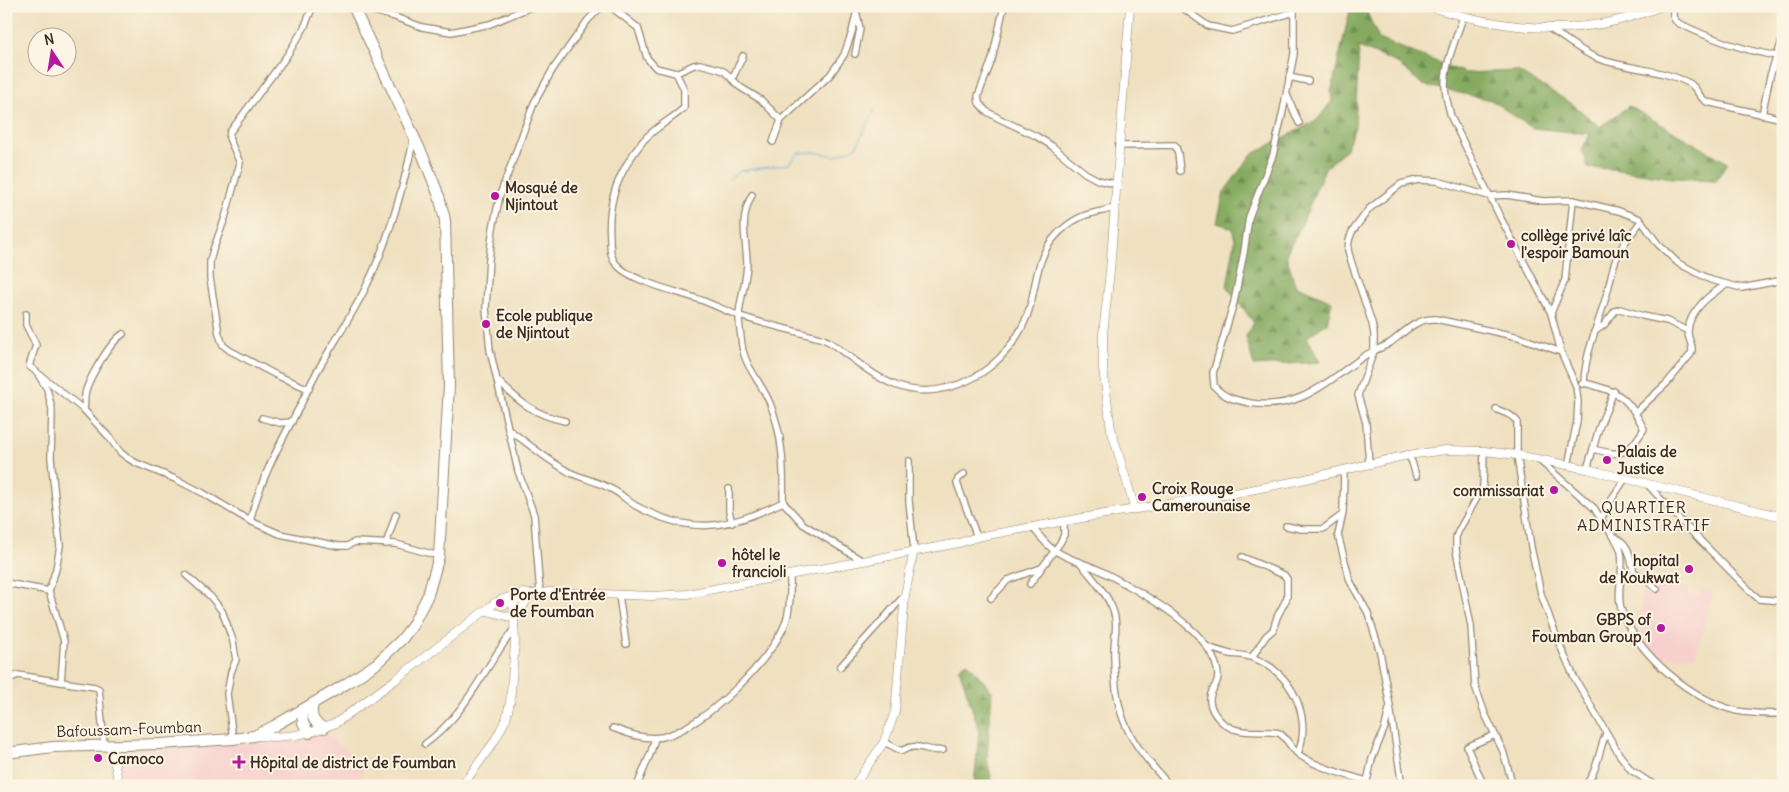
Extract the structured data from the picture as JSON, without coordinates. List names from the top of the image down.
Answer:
{
  "streets": {
    "highway": ["Bafoussam-Foumban"]
  },
  "districts": ["QUARTIER ADMINISTRATIF"],
  "places": {
    "other": [
      "Mosqué de Njintout",
      "collège privé laîc l'espoir Bamoun",
      "Ecole publique de Njintout",
      "Palais de Justice",
      "commissariat",
      "Croix Rouge Camerounaise",
      "hôtel le francioli",
      "hopital de Koukwat",
      "Porte d'Entrée de Foumban",
      "GBPS of Foumban Group 1",
      "Camoco"
    ],
    "health": ["Hôpital de district de Foumban"]
  },
  "north": "top"
}
